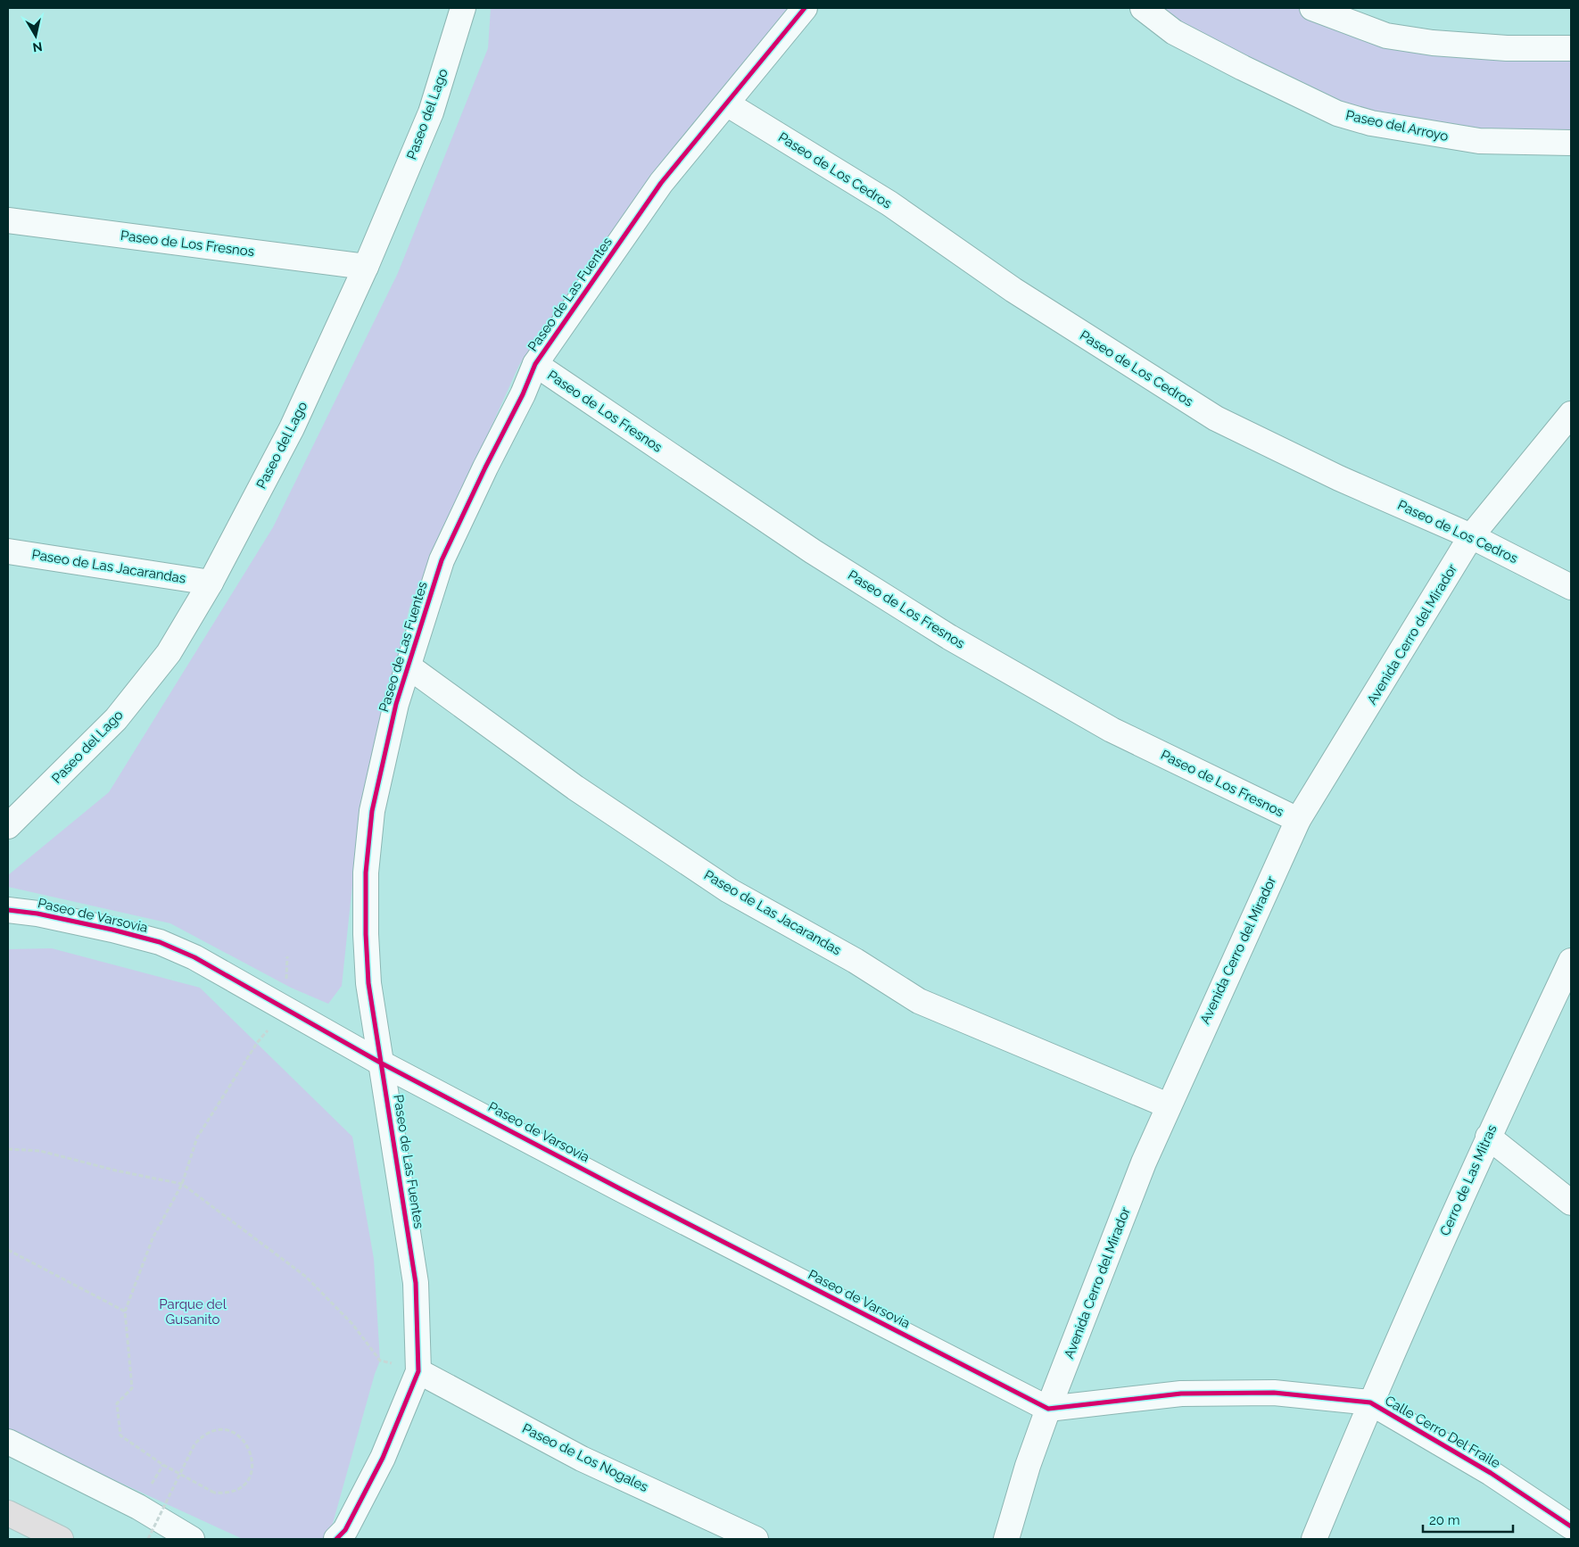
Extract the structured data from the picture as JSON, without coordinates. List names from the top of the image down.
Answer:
{
  "streets": {
    "street": [
      "Paseo del Lago",
      "Paseo del Arroyo",
      "Paseo de Los Cedros",
      "Paseo de Los Fresnos",
      "Paseo de Las Fuentes",
      "Paseo de Las Jacarandas",
      "Avenida Cerro del Mirador",
      "Paseo de Varsovia",
      "Cerro de Las Mitras",
      "Calle Cerro Del Fraile",
      "Paseo de Los Nogales"
    ]
  },
  "crossings": [
    ["Paseo del Lago", "Paseo de Los Fresnos"],
    ["Paseo del Lago", "Paseo de Las Jacarandas"],
    ["Paseo de Los Cedros", "Paseo de Las Fuentes"],
    ["Paseo de Los Cedros", "Avenida Cerro del Mirador"],
    ["Paseo de Los Fresnos", "Paseo de Las Fuentes"],
    ["Paseo de Los Fresnos", "Avenida Cerro del Mirador"],
    ["Paseo de Las Fuentes", "Paseo de Las Jacarandas"],
    ["Paseo de Las Fuentes", "Paseo de Varsovia"],
    ["Paseo de Las Fuentes", "Paseo de Los Nogales"],
    ["Paseo de Las Jacarandas", "Avenida Cerro del Mirador"],
    ["Avenida Cerro del Mirador", "Paseo de Varsovia"],
    ["Avenida Cerro del Mirador", "Calle Cerro Del Fraile"],
    ["Paseo de Varsovia", "Calle Cerro Del Fraile"],
    ["Cerro de Las Mitras", "Calle Cerro Del Fraile"]
  ],
  "parks": ["Parque del Gusanito"],
  "scale_bar": "20 m",
  "north": "bottom"
}
